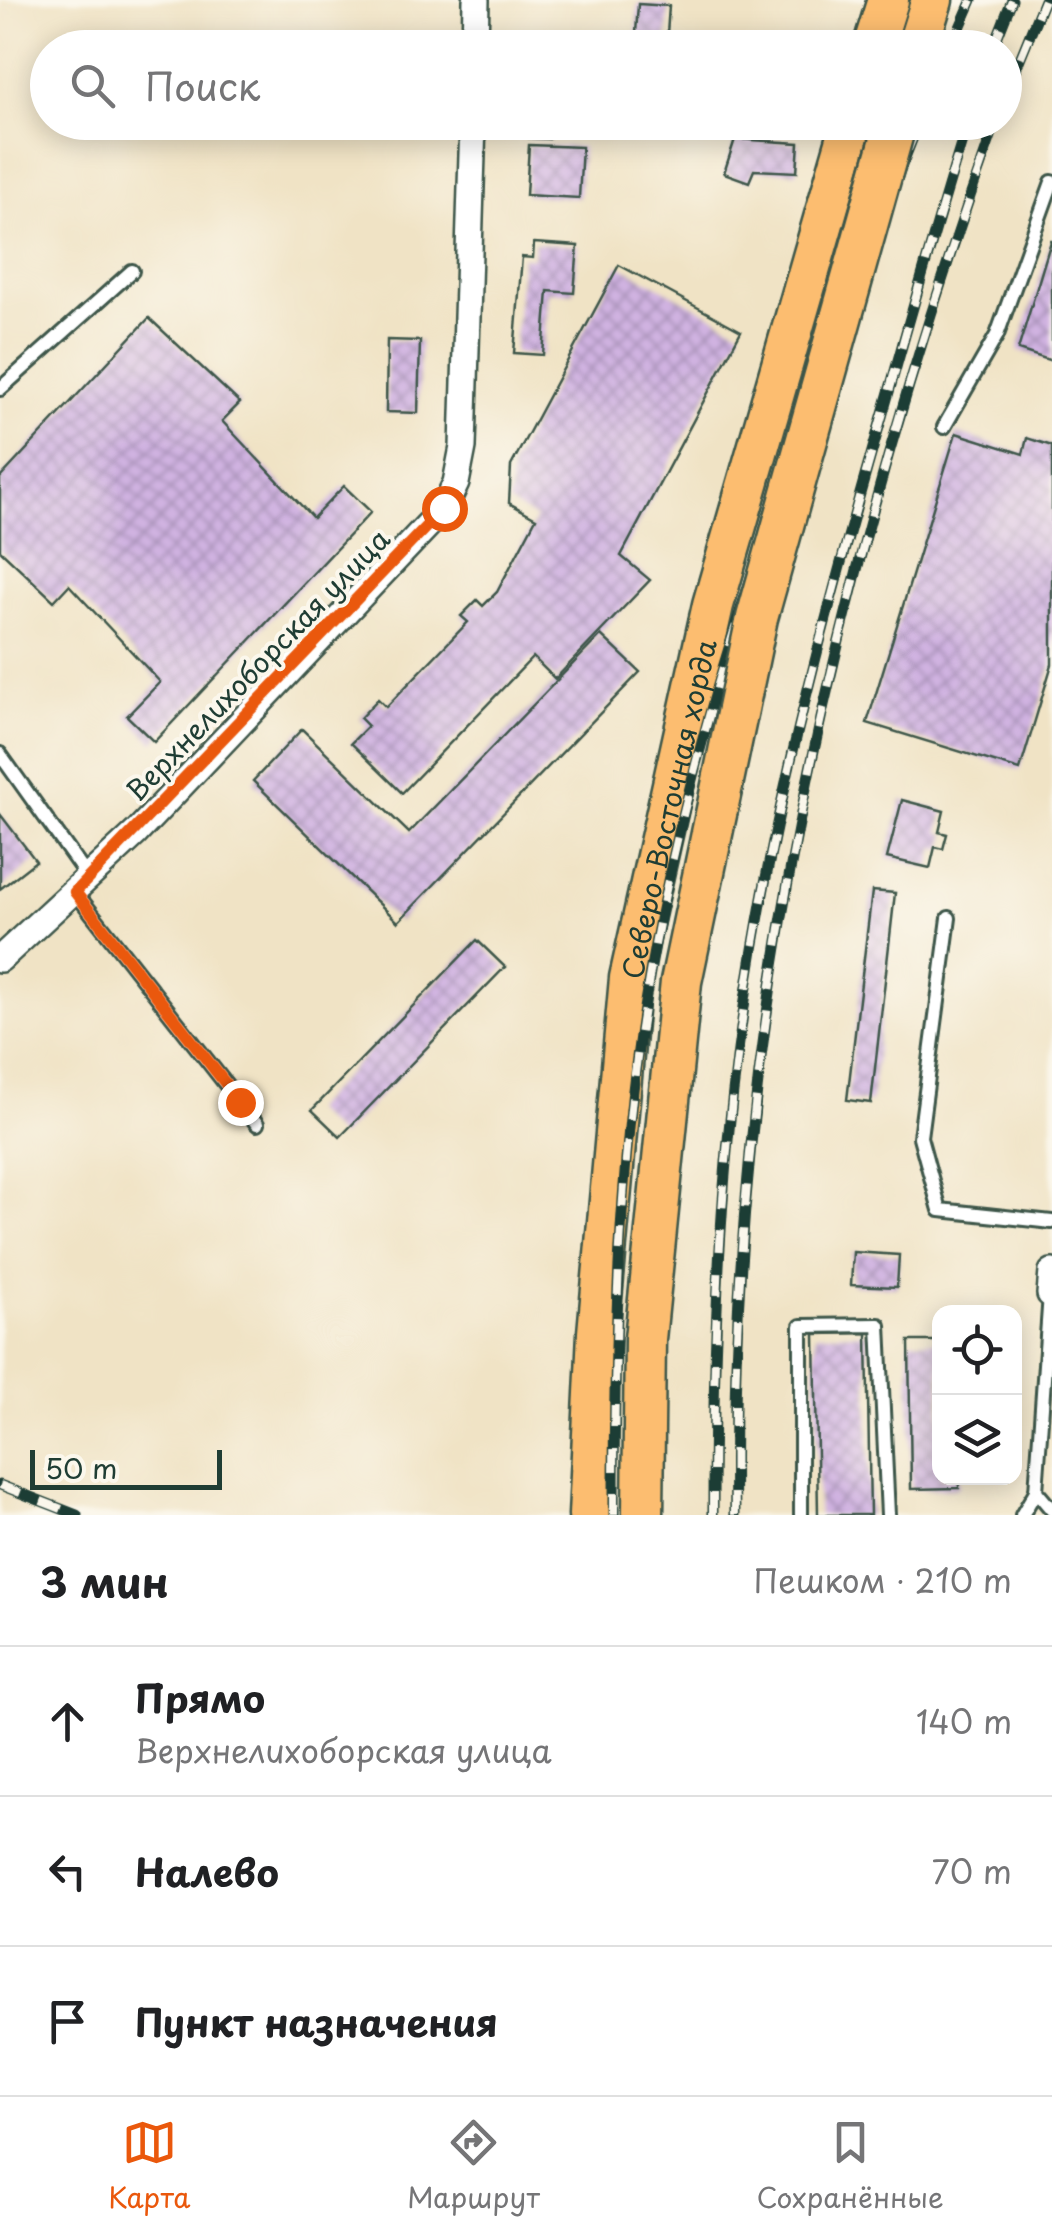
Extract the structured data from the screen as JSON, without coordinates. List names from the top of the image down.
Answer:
{
  "streets": {
    "main road": ["Северо-Восточная хорда"],
    "street": ["Верхнелихоборская улица"]
  },
  "scale_bar": "50 m",
  "page": {
    "search": "Поиск",
    "scale": "50 m",
    "heading": ["3 мин", "Пешком · 210 m"],
    "list": [
      ["Прямо", "Верхнелихоборская улица", "140 m"],
      ["Налево", "70 m"],
      "Пункт назначения"
    ],
    "nav": ["Карта", "Маршрут", "Сохранённые"]
  }
}
